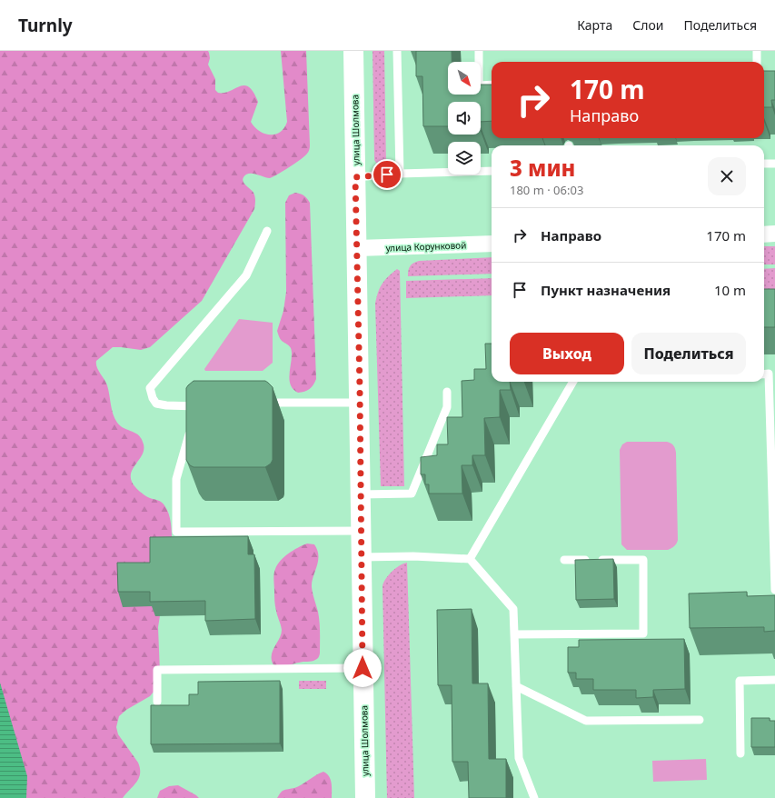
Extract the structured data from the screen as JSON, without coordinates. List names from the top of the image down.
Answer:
{
  "streets": {
    "street": ["улица Шолмова", "улица Корунковой"]
  },
  "crossings": [
    ["улица Шолмова", "улица Корунковой"]
  ],
  "north": "bottom right",
  "page": {
    "header": "Turnly",
    "nav": ["Карта", "Слои", "Поделиться"],
    "turn": ["170 m", "Направо"],
    "heading": ["3 мин", "180 m · 06:03"],
    "list": [
      {
        "name": "Направо",
        "value": "170 m"
      },
      {
        "name": "Пункт назначения",
        "value": "10 m"
      }
    ],
    "buttons": ["Выход", "Поделиться"]
  }
}
